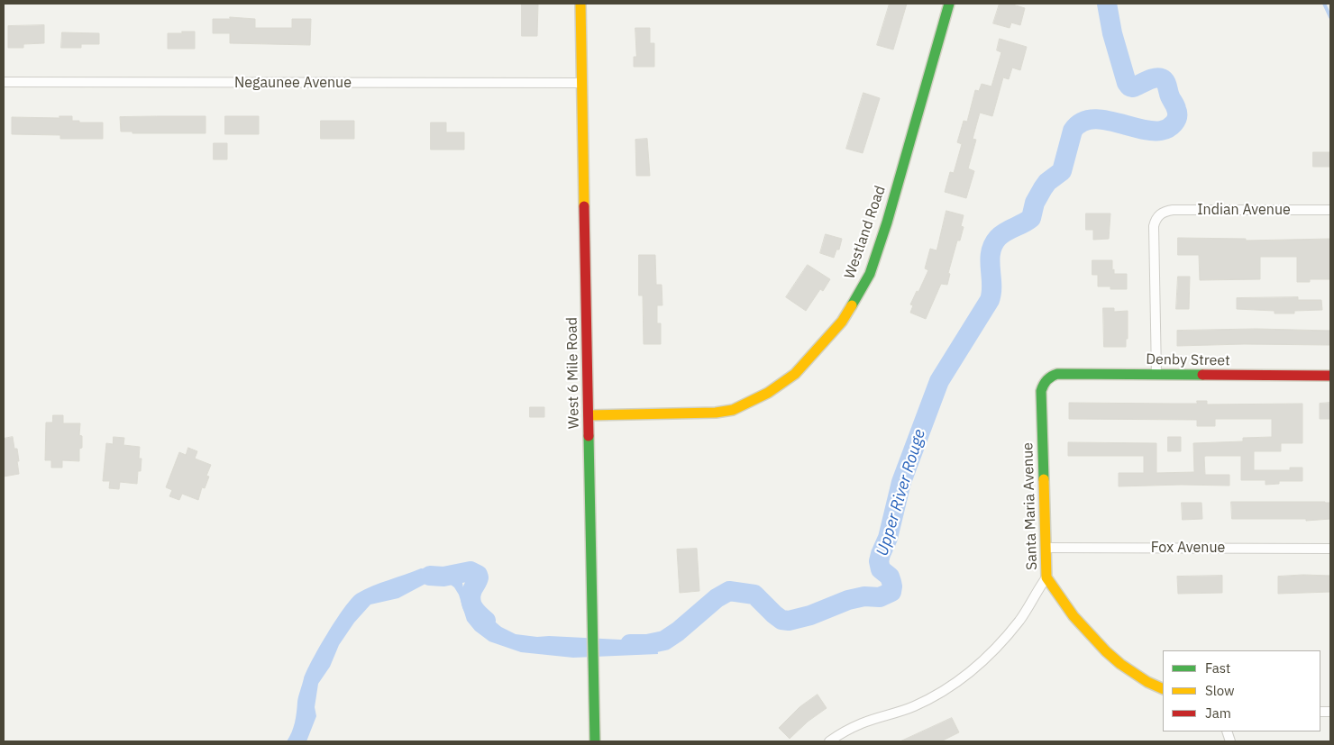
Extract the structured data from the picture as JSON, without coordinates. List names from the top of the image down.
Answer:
{
  "streets": {
    "street": [
      "Negaunee Avenue",
      "Indian Avenue",
      "Westland Road",
      "Denby Street",
      "West 6 Mile Road",
      "Santa Maria Avenue",
      "Fox Avenue"
    ]
  },
  "crossings": [
    ["Negaunee Avenue", "West 6 Mile Road"],
    ["Indian Avenue", "Denby Street"],
    ["Westland Road", "West 6 Mile Road"],
    ["Denby Street", "Santa Maria Avenue"],
    ["Santa Maria Avenue", "Fox Avenue"]
  ],
  "water": ["Upper River Rouge"],
  "legend": ["Fast", "Slow", "Jam"]
}
